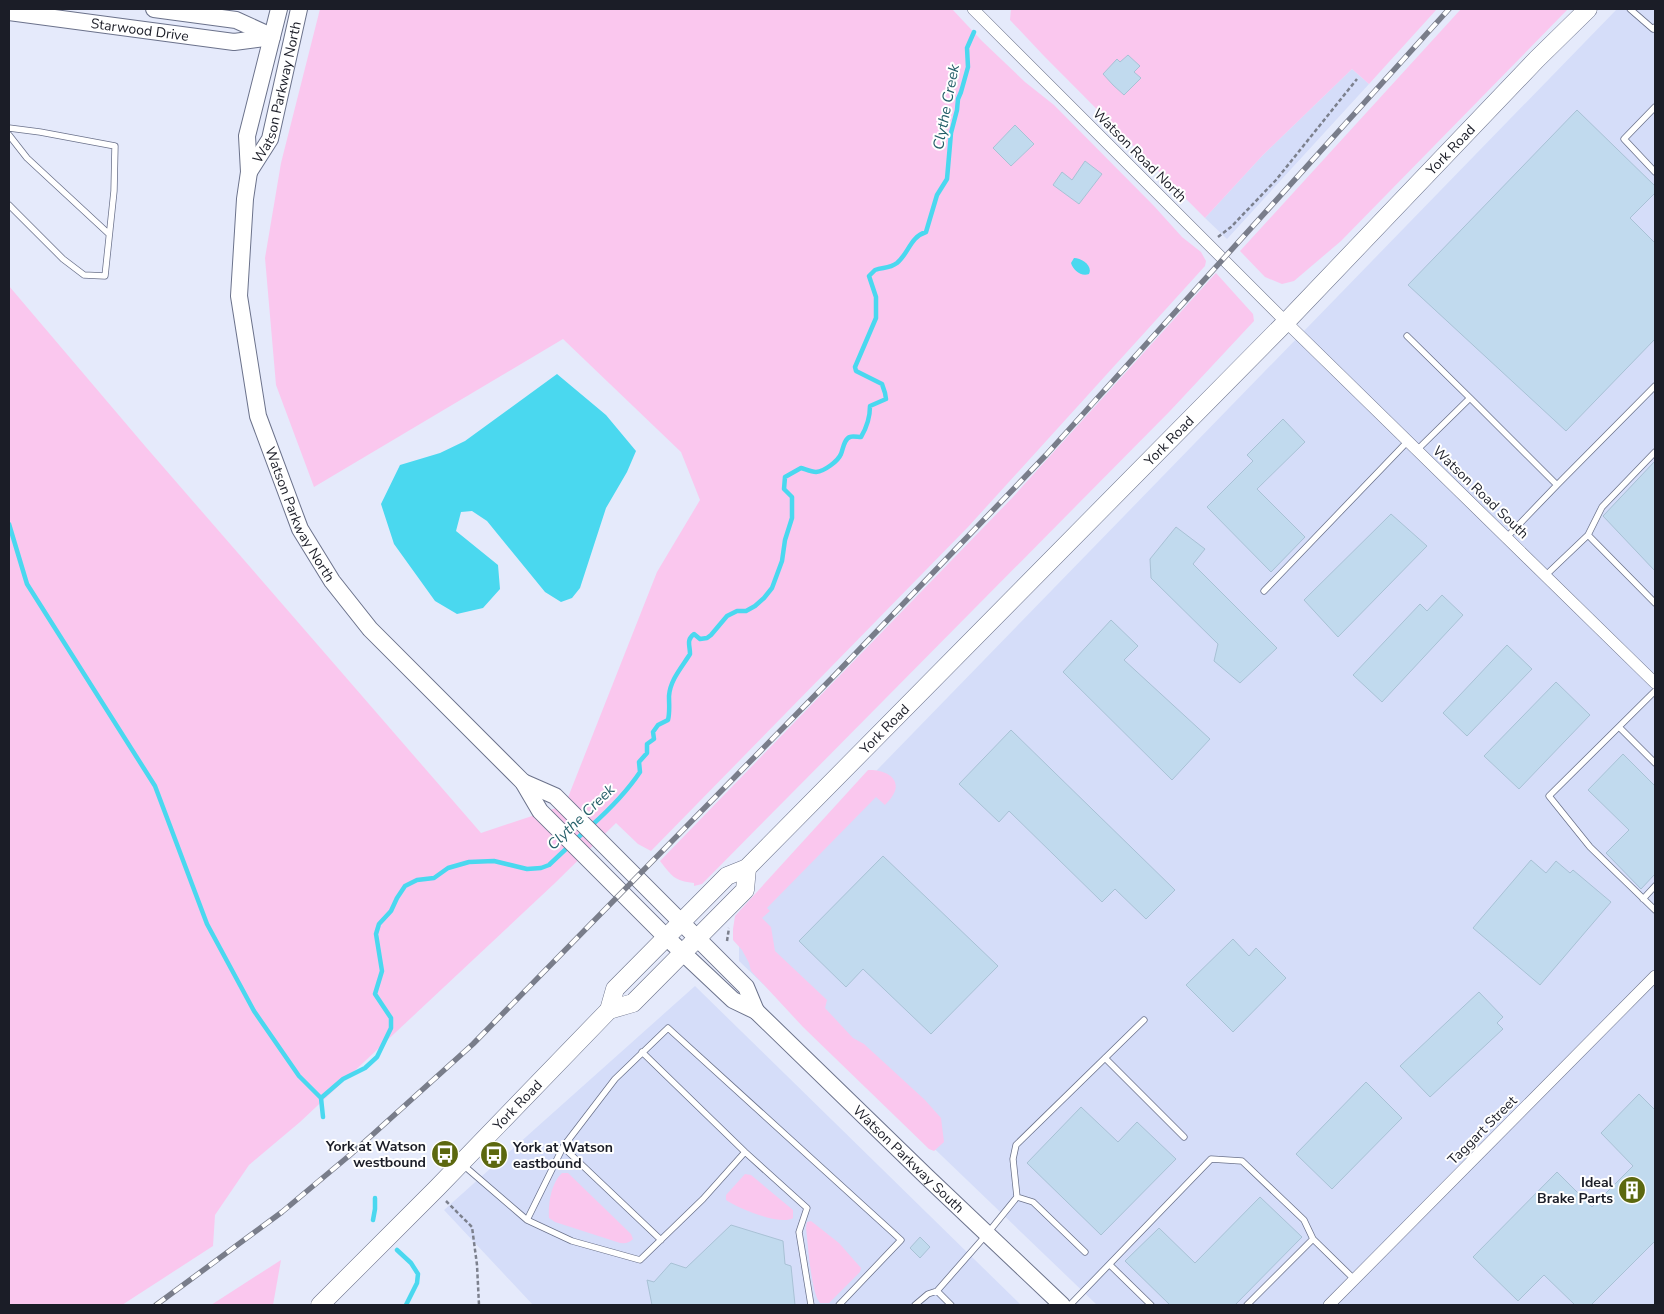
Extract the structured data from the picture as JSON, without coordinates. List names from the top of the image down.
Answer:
{
  "streets": {
    "main road": [
      "Starwood Drive",
      "Watson Parkway North",
      "York Road",
      "Watson Parkway South"
    ],
    "street": ["Watson Road North", "Watson Road South", "Taggart Street"]
  },
  "crossings": [
    ["Starwood Drive", "Watson Parkway North"],
    ["Watson Parkway North", "York Road"],
    ["Watson Parkway North", "Watson Parkway South"],
    ["York Road", "Watson Road North"],
    ["York Road", "Watson Road South"],
    ["York Road", "Watson Parkway South"],
    ["Watson Road North", "Watson Road South"]
  ],
  "water": ["Clythe Creek"],
  "places": {
    "bus stop": ["York at Watson westbound", "York at Watson eastbound"],
    "building": ["Ideal Brake Parts"]
  }
}
